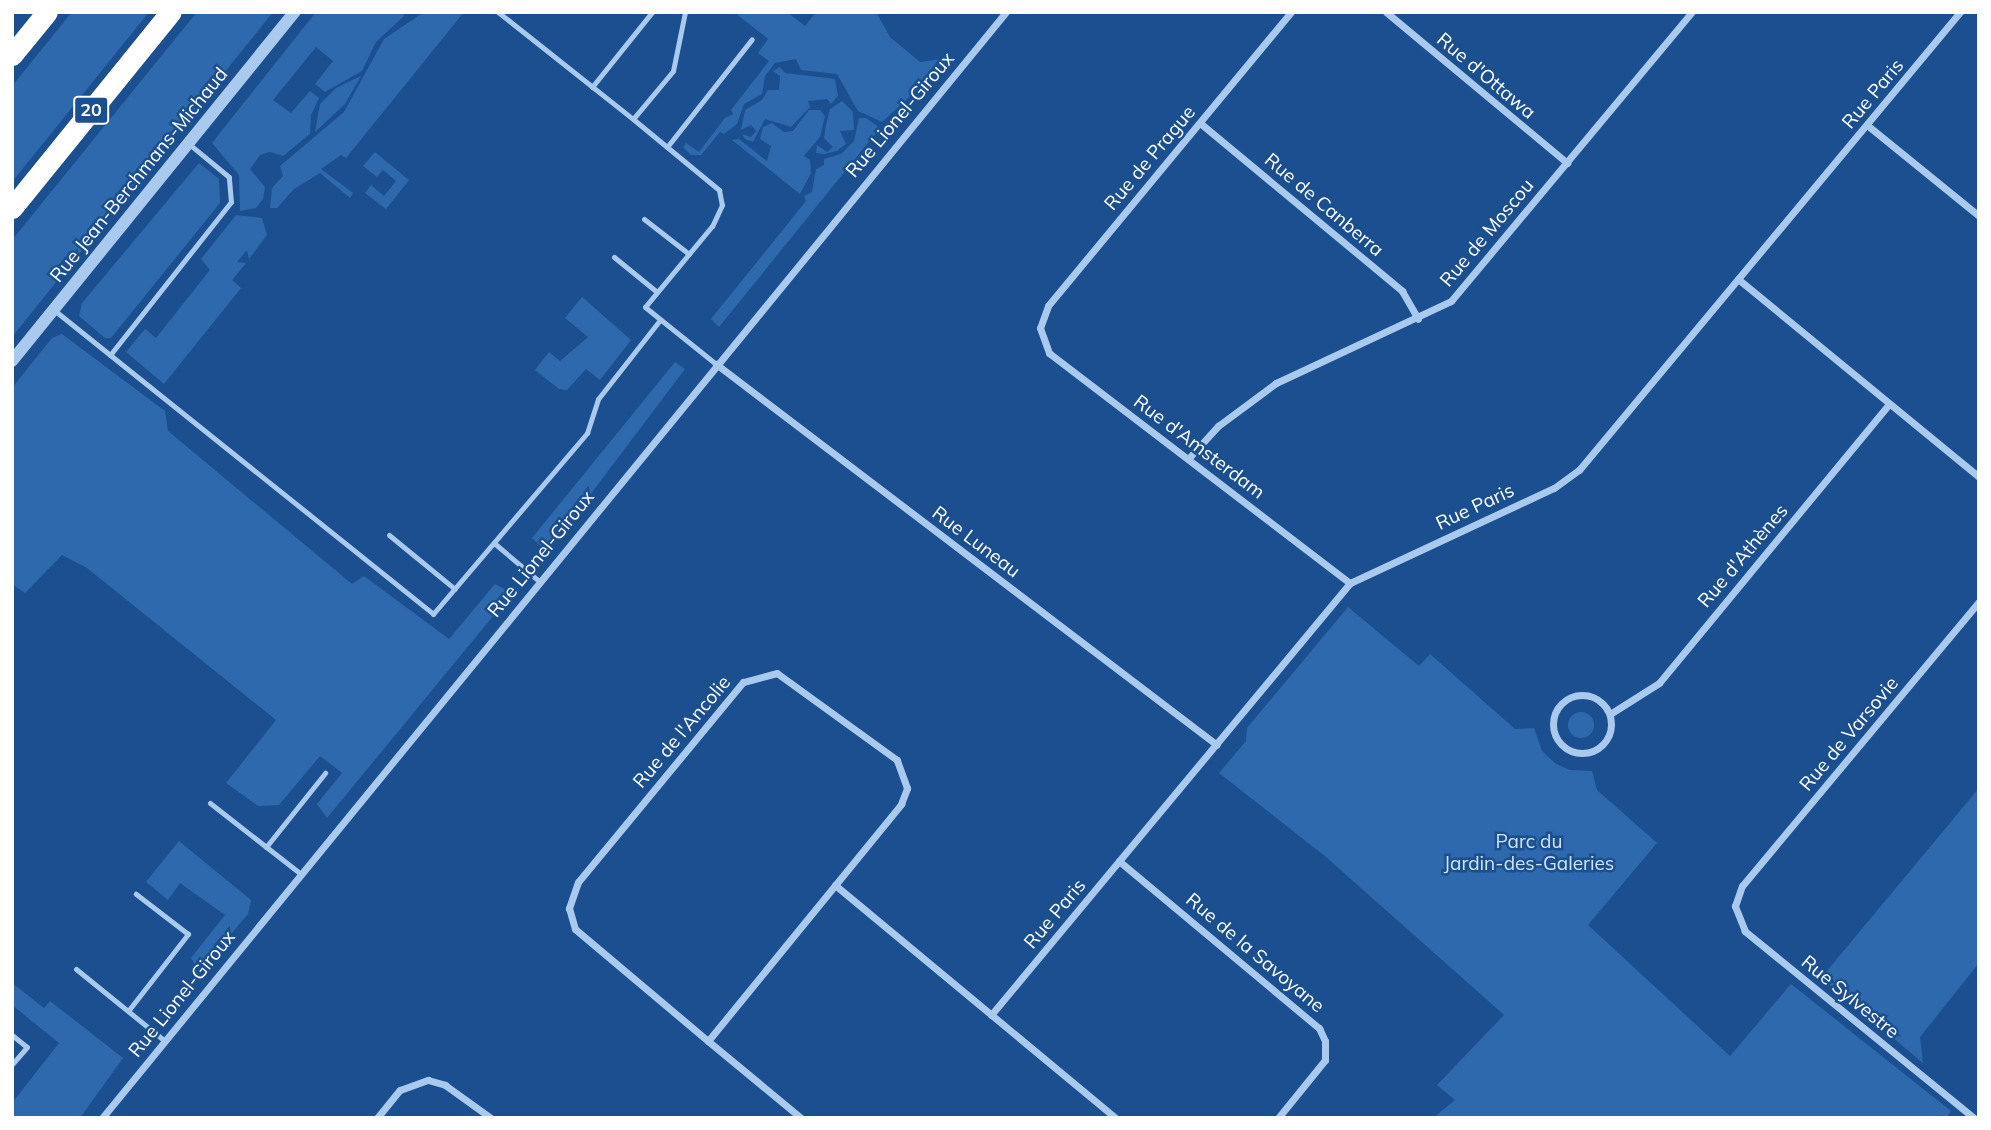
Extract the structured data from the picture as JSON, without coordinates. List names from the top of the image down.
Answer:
{
  "streets": {
    "highway": ["20"],
    "street": [
      "Rue d'Ottawa",
      "Rue Paris",
      "Rue Lionel-Giroux",
      "Rue de Prague",
      "Rue Jean-Berchmans-Michaud",
      "Rue de Canberra",
      "Rue de Moscou",
      "Rue d'Amsterdam",
      "Rue Luneau",
      "Rue d'Athènes",
      "Rue de l'Ancolie",
      "Rue de Varsovie",
      "Rue de la Savoyane",
      "Rue Sylvestre"
    ]
  },
  "crossings": [
    ["Rue d'Ottawa", "Rue de Moscou"],
    ["Rue Paris", "Rue d'Amsterdam"],
    ["Rue Paris", "Rue Luneau"],
    ["Rue Paris", "Rue de la Savoyane"],
    ["Rue Lionel-Giroux", "Rue Luneau"],
    ["Rue de Prague", "Rue de Canberra"],
    ["Rue de Prague", "Rue d'Amsterdam"],
    ["Rue de Canberra", "Rue de Moscou"],
    ["Rue de Moscou", "Rue d'Amsterdam"],
    ["Rue de Varsovie", "Rue Sylvestre"]
  ],
  "parks": ["Parc du Jardin-des-Galeries"]
}
